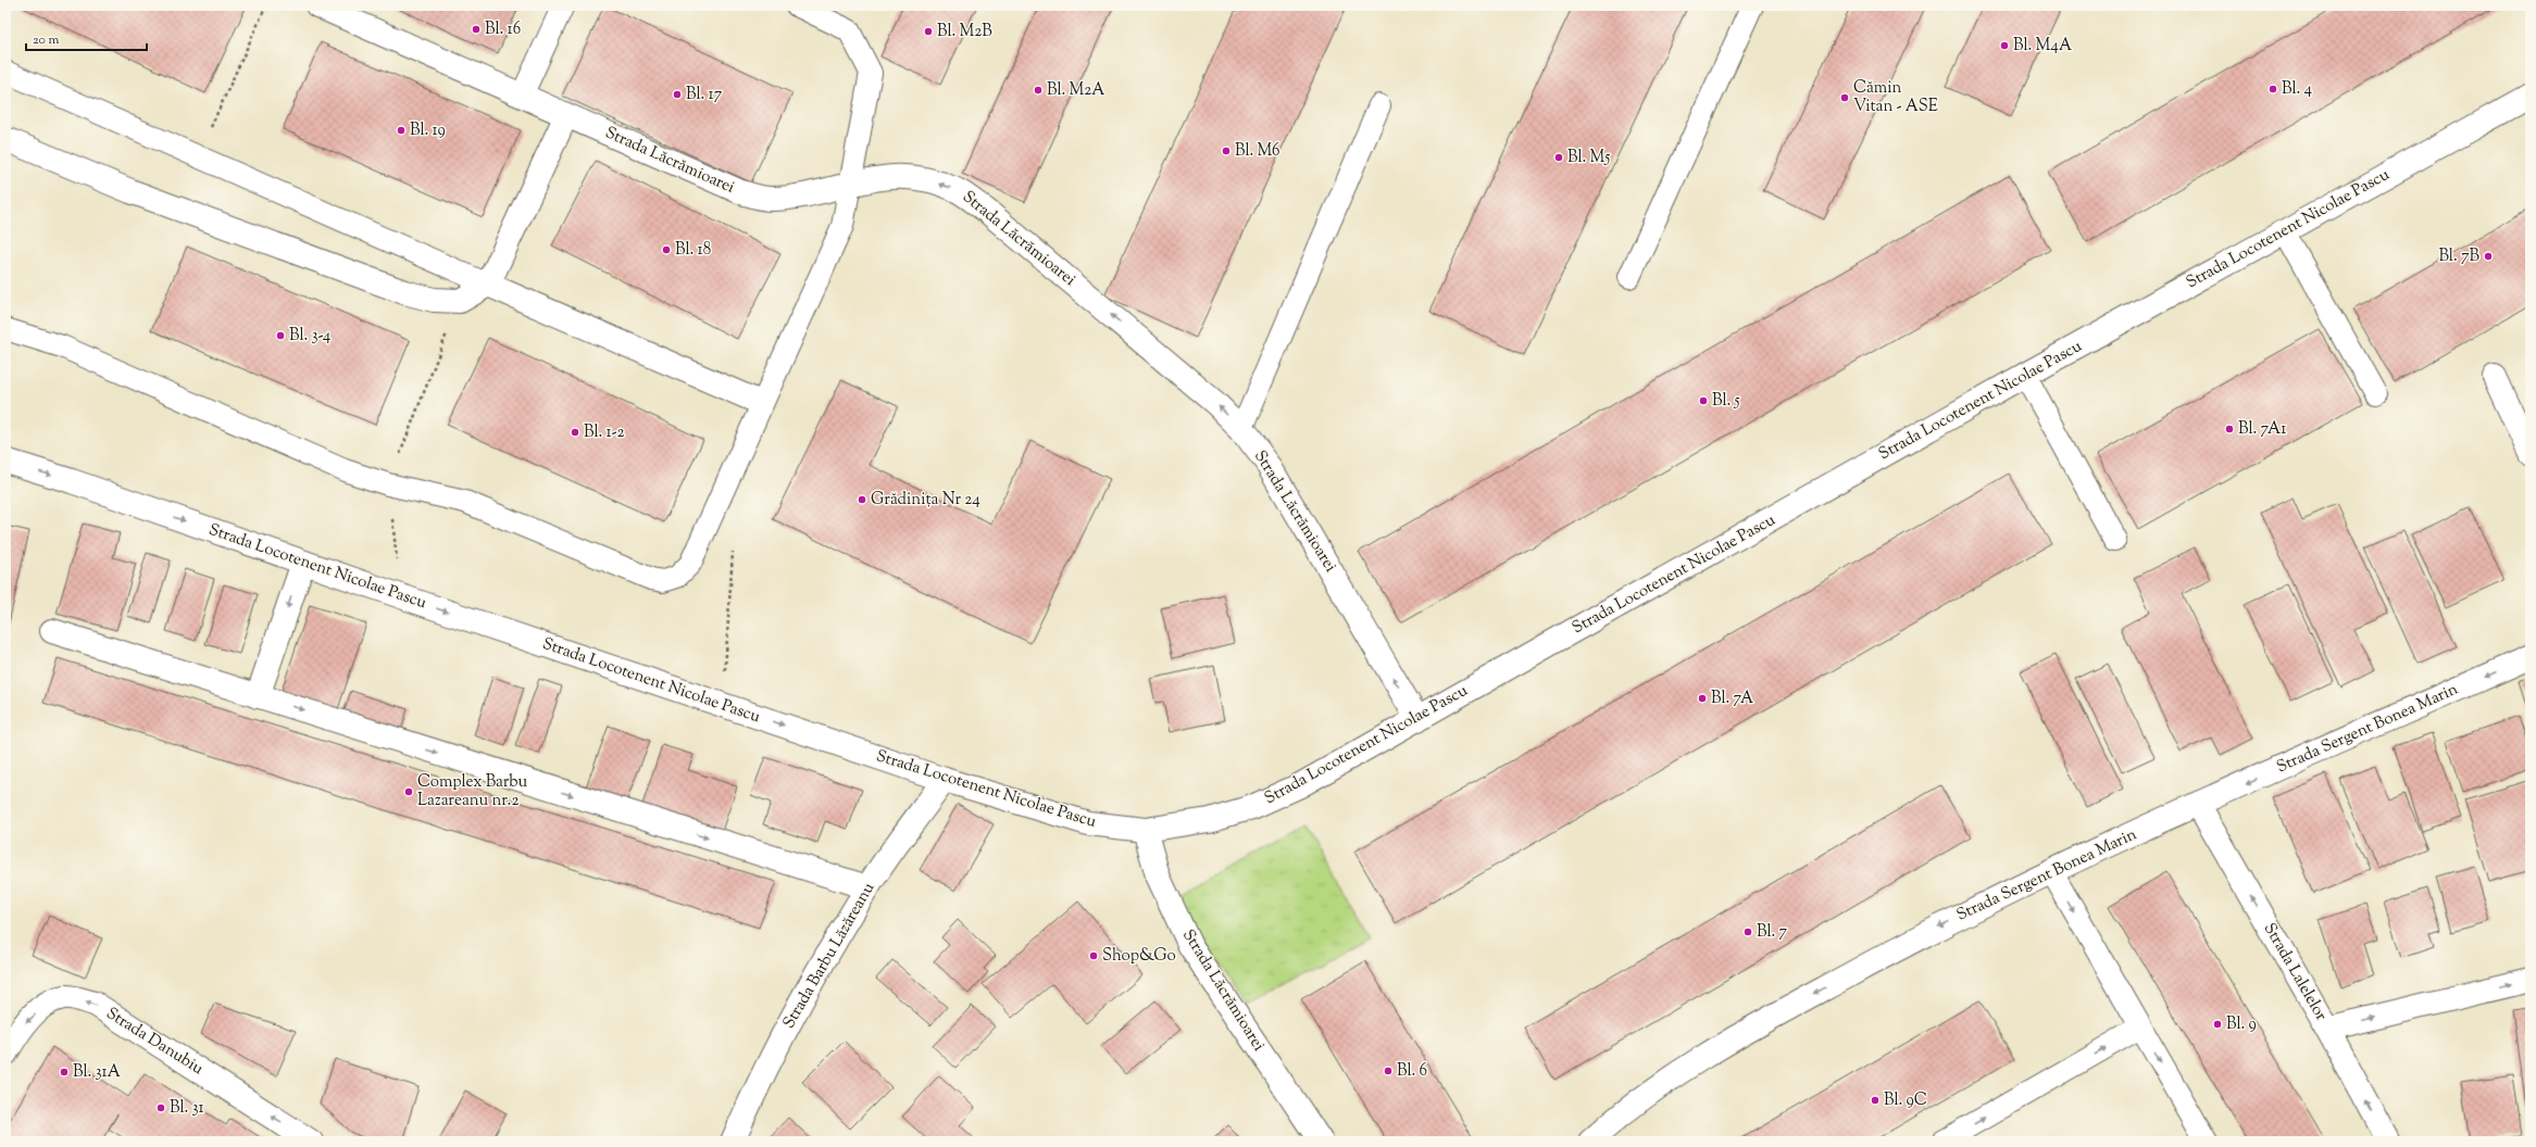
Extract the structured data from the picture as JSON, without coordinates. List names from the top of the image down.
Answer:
{
  "streets": {
    "street": [
      "Strada Lăcrămioarei",
      "Strada Locotenent Nicolae Pascu",
      "Strada Sergent Bonea Marin",
      "Strada Barbu Lăzăreanu",
      "Strada Lalelelor",
      "Strada Danubiu"
    ]
  },
  "crossings": [
    ["Strada Lăcrămioarei", "Strada Locotenent Nicolae Pascu"],
    ["Strada Locotenent Nicolae Pascu", "Strada Barbu Lăzăreanu"],
    ["Strada Sergent Bonea Marin", "Strada Lalelelor"]
  ],
  "one_way": [
    "Strada Lăcrămioarei",
    "Strada Sergent Bonea Marin",
    "Strada Lalelelor",
    "Strada Danubiu"
  ],
  "places": [
    "Bl. 16",
    "Bl. M2B",
    "Bl. M4A",
    "Bl. 4",
    "Bl. M2A",
    "Bl. 17",
    "Cămin Vitan - ASE",
    "Bl. 19",
    "Bl. M6",
    "Bl. M5",
    "Bl. 18",
    "Bl. 7B",
    "Bl. 3-4",
    "Bl. 5",
    "Bl. 7A1",
    "Bl. 1-2",
    "Grădinița Nr 24",
    "Bl. 7A",
    "Complex Barbu Lazareanu nr.2",
    "Bl. 7",
    "Shop&Go",
    "Bl. 9",
    "Bl. 6",
    "Bl. 31A",
    "Bl. 9C",
    "Bl. 31"
  ],
  "scale_bar": "20 m"
}
